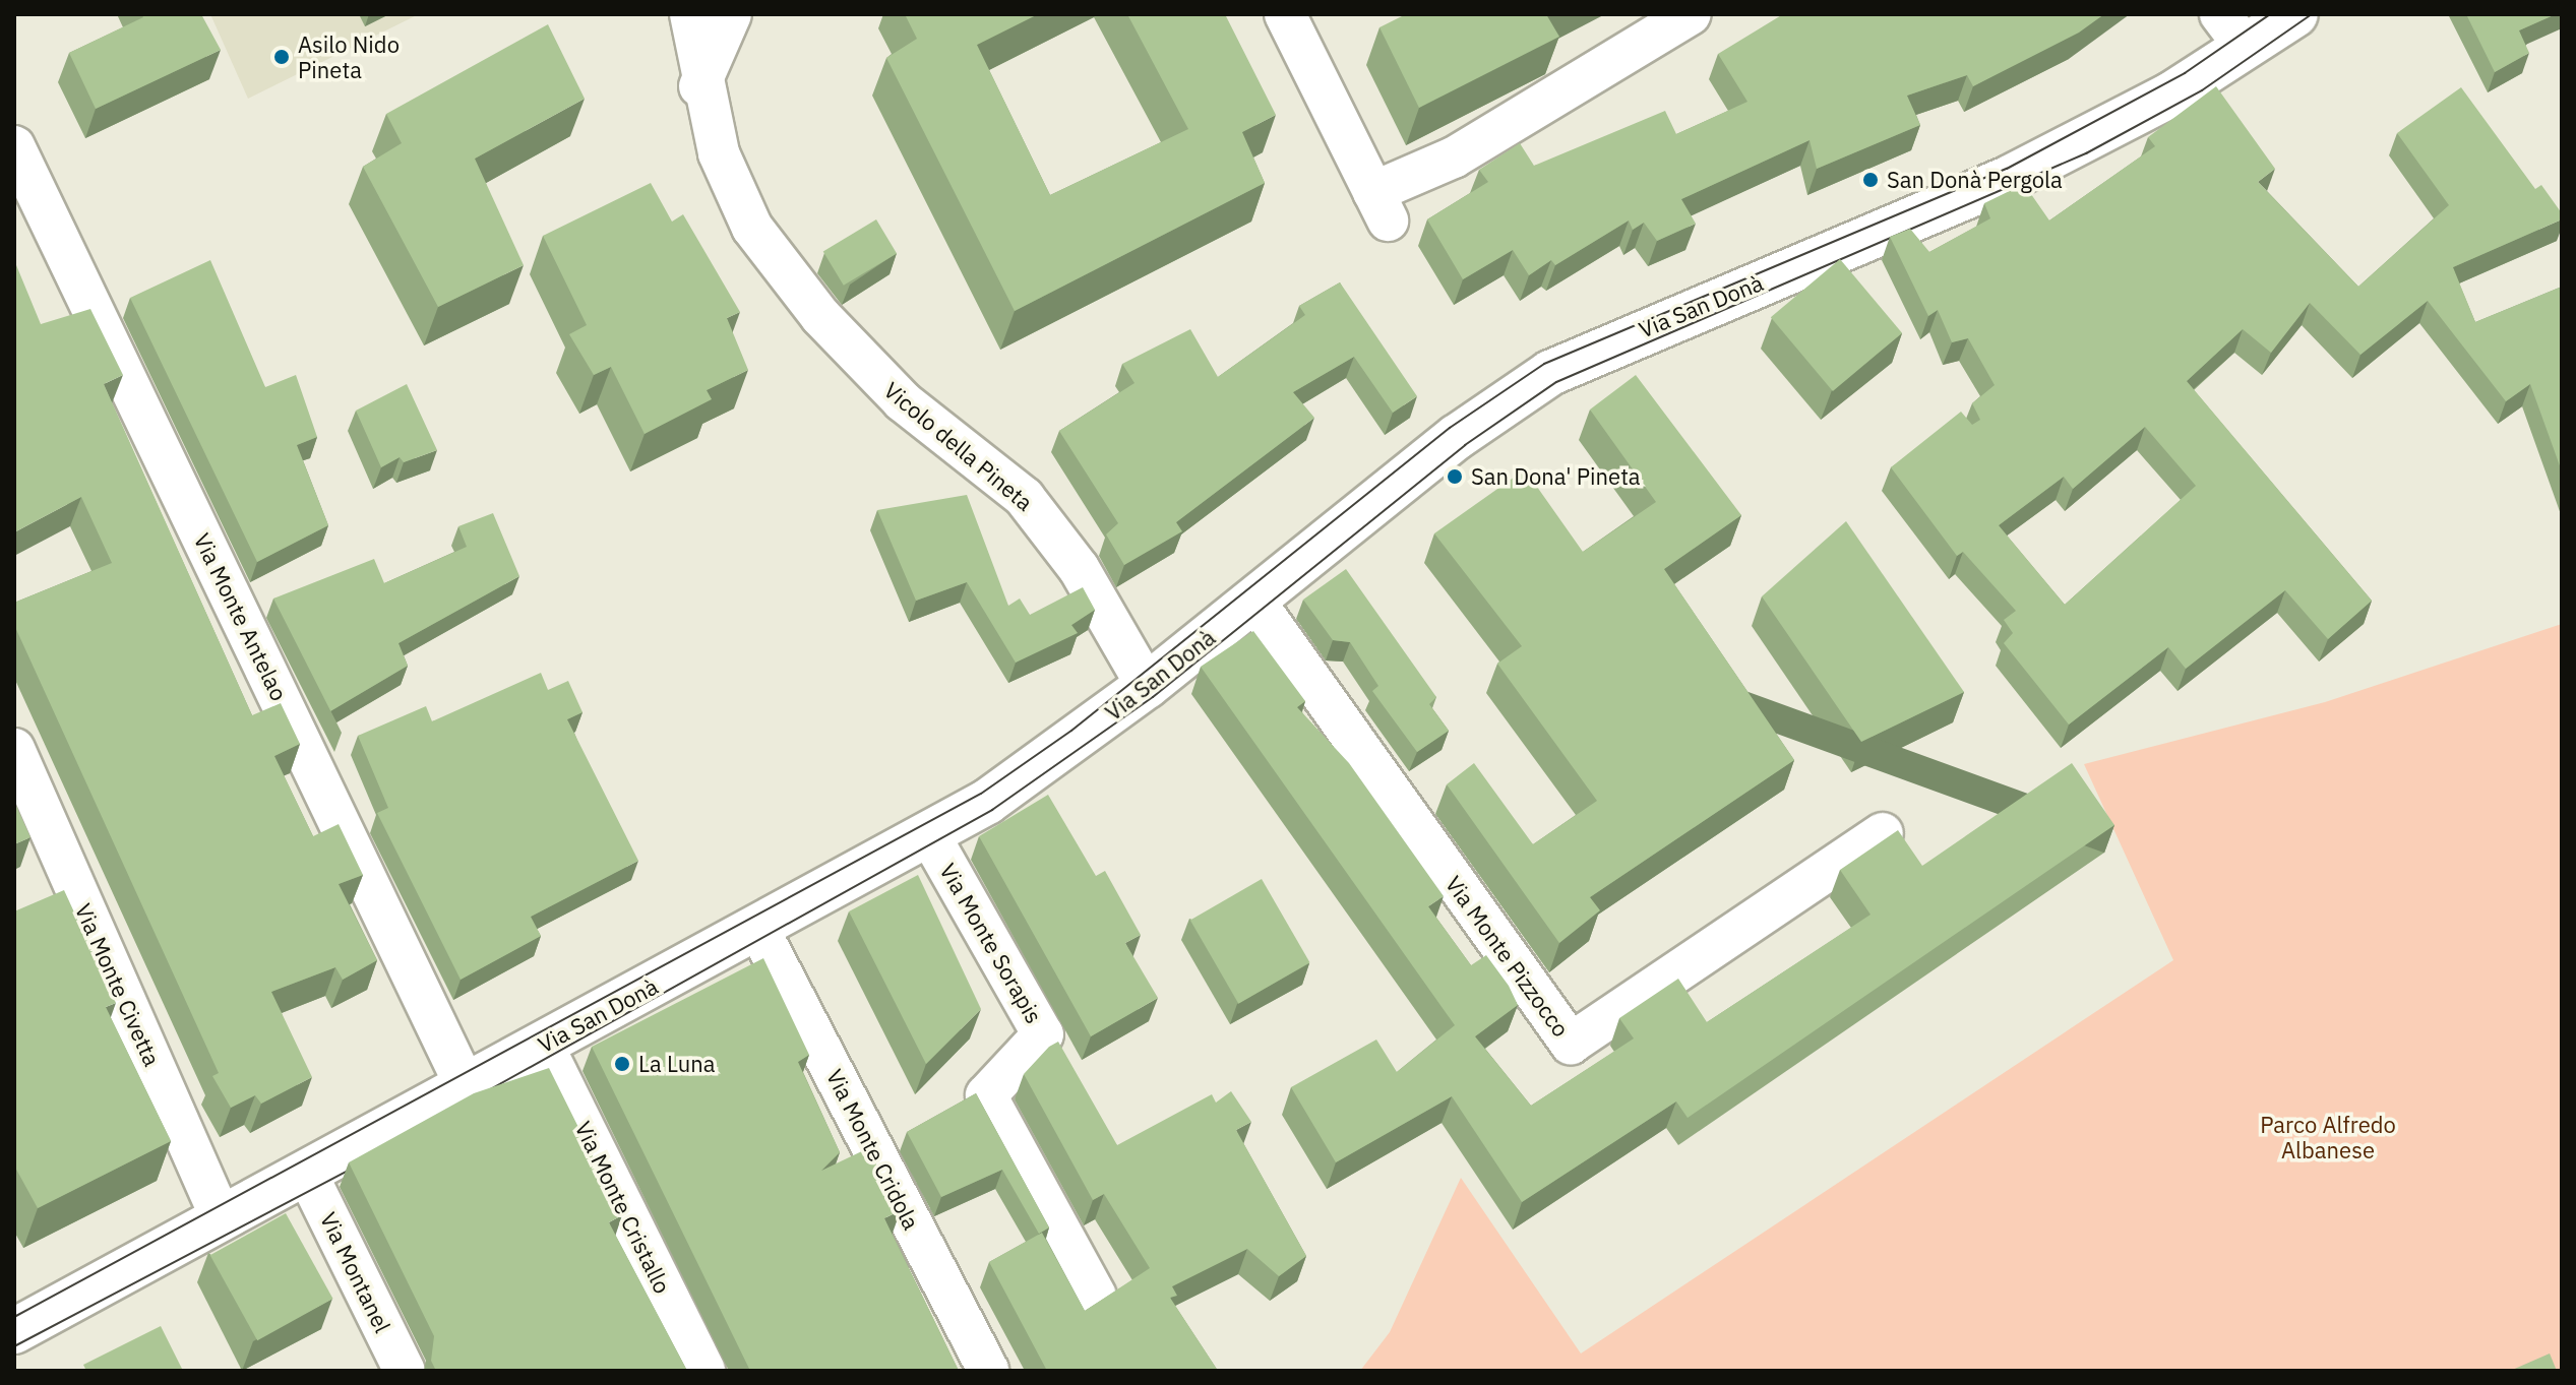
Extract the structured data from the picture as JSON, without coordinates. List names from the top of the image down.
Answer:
{
  "streets": {
    "street": [
      "Via San Donà",
      "Vicolo della Pineta",
      "Via Monte Antelao",
      "Via Monte Sorapis",
      "Via Monte Pizzocco",
      "Via Monte Civetta",
      "Via Monte Cridola",
      "Via Monte Cristallo",
      "Via Montanel"
    ]
  },
  "crossings": [
    ["Via San Donà", "Vicolo della Pineta"],
    ["Via San Donà", "Via Monte Antelao"],
    ["Via San Donà", "Via Monte Sorapis"],
    ["Via San Donà", "Via Monte Pizzocco"],
    ["Via San Donà", "Via Monte Civetta"],
    ["Via San Donà", "Via Monte Cridola"],
    ["Via San Donà", "Via Monte Cristallo"],
    ["Via San Donà", "Via Montanel"]
  ],
  "parks": ["Parco Alfredo Albanese"],
  "places": [
    "Asilo Nido Pineta",
    "San Donà Pergola",
    "San Dona' Pineta",
    "La Luna"
  ]
}
